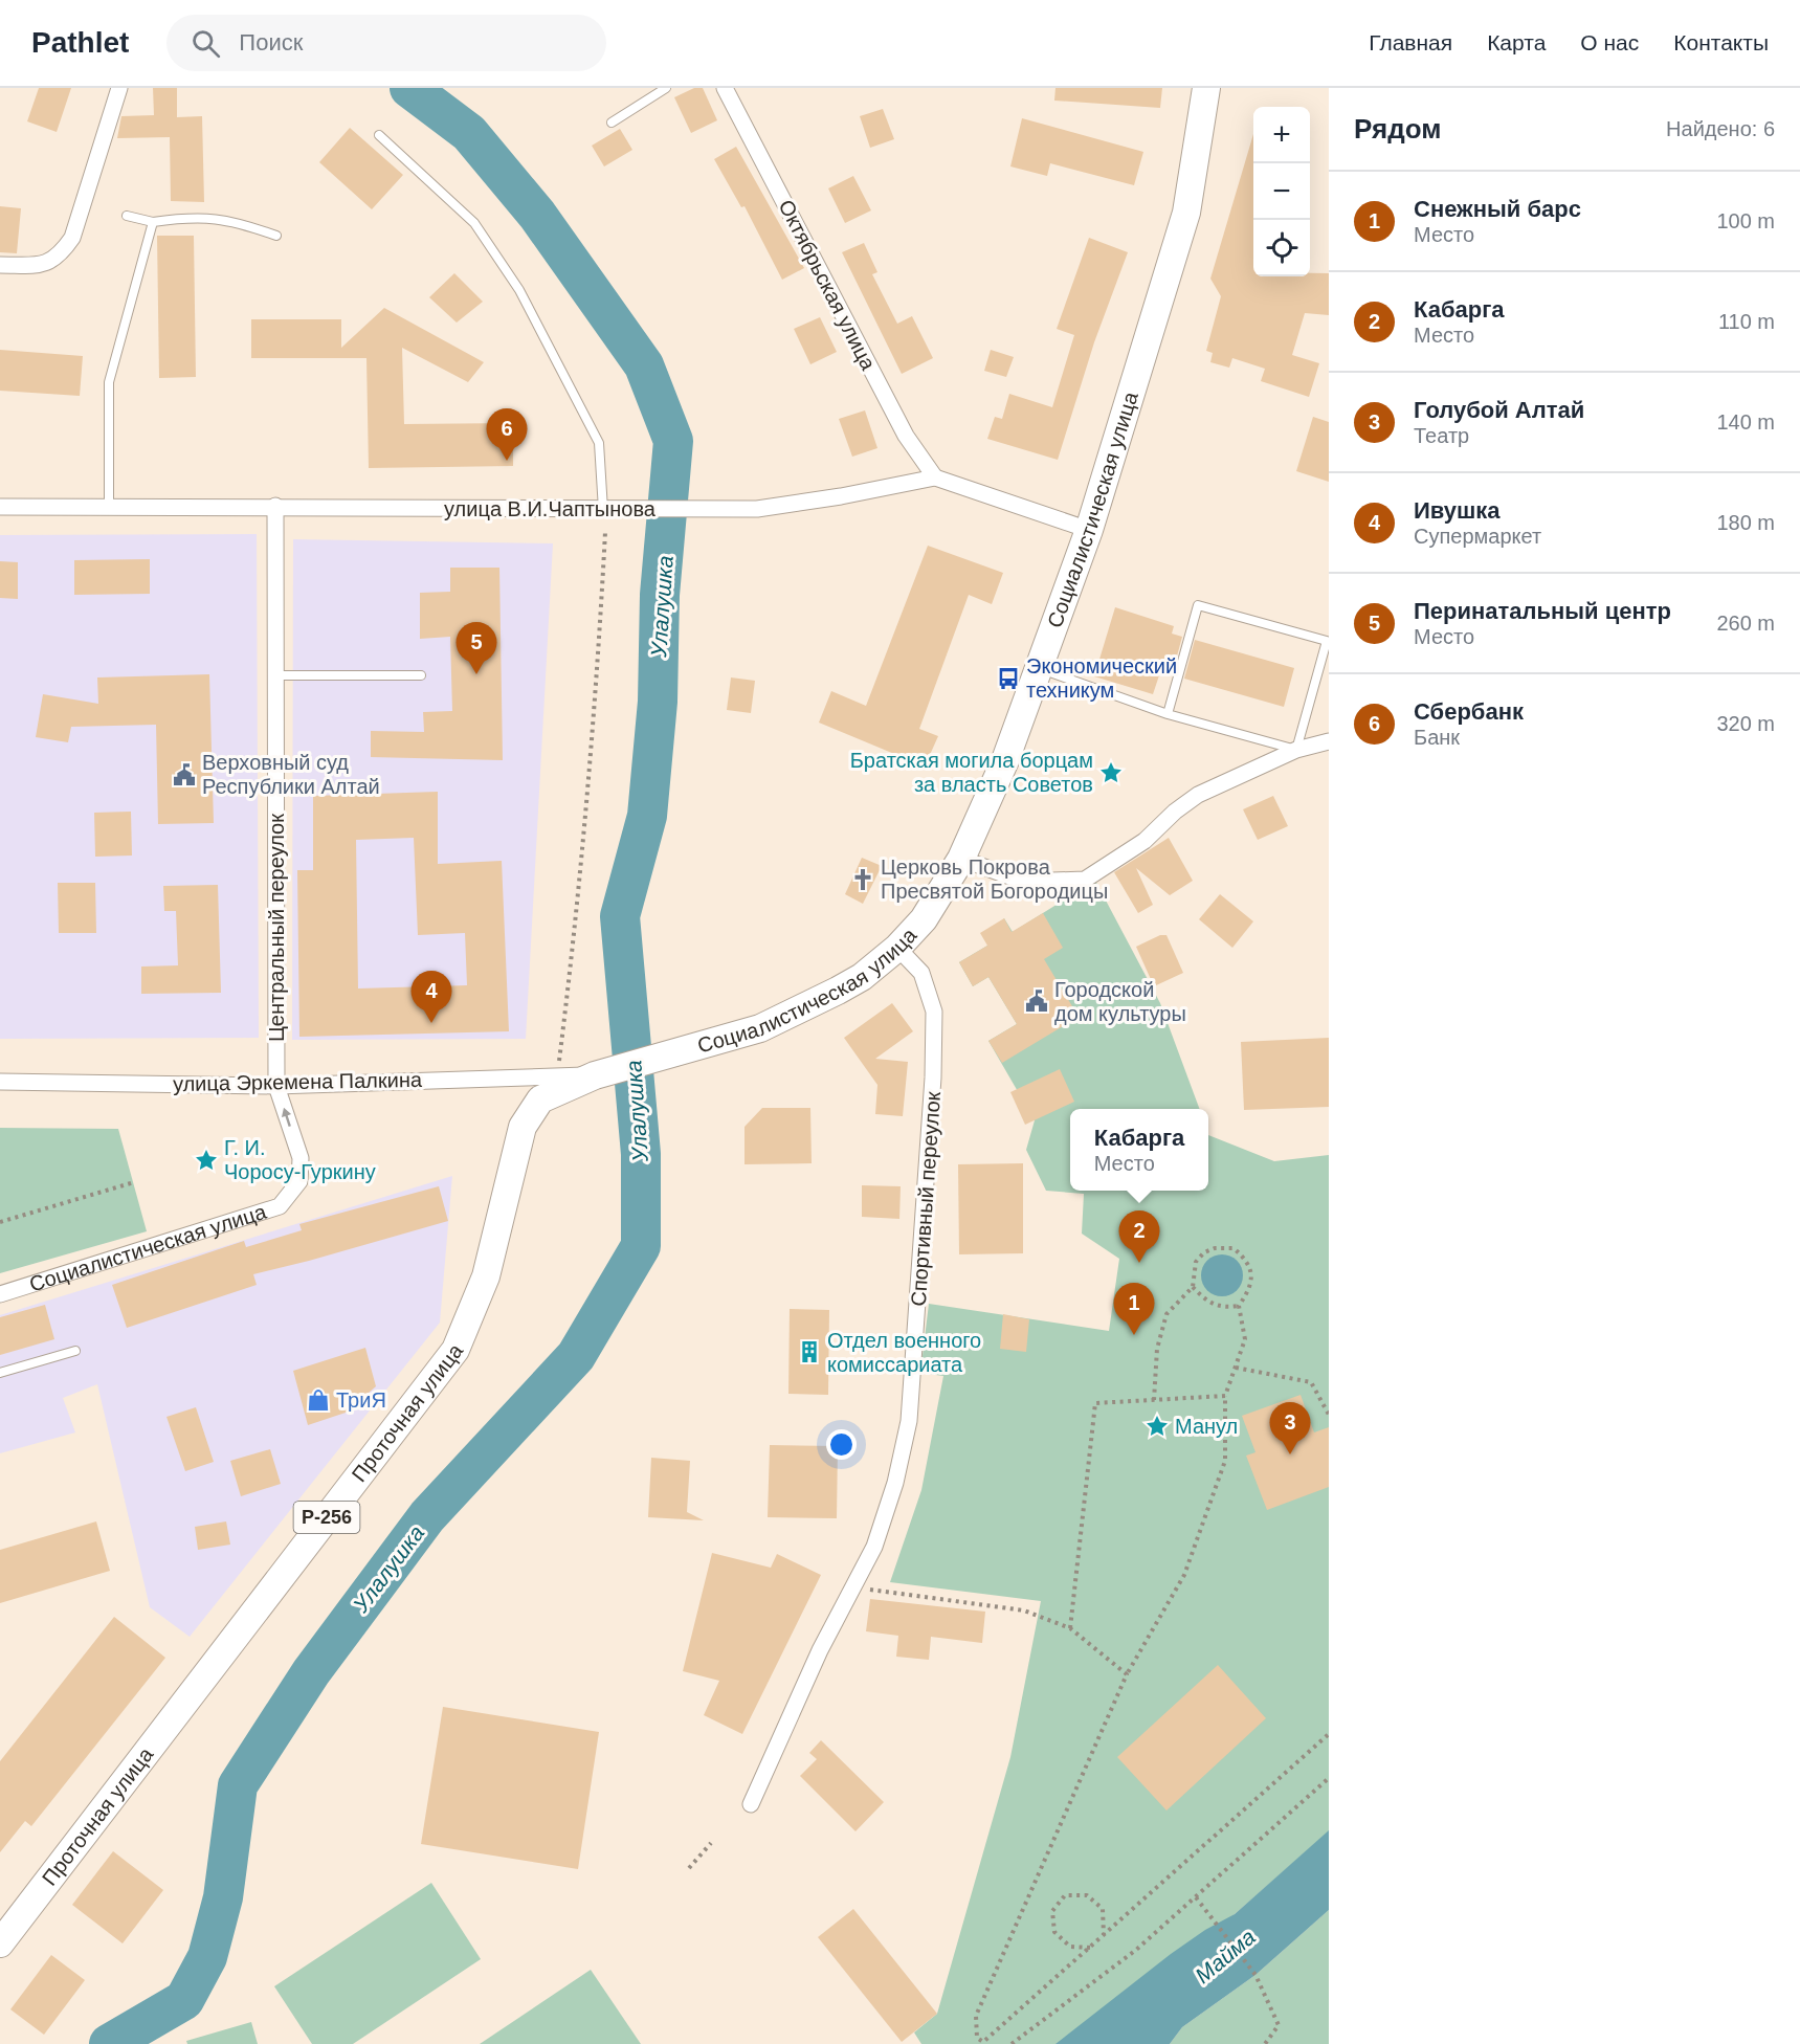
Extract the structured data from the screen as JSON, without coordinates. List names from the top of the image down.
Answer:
{
  "streets": {
    "main road": ["Социалистическая улица", "Проточная улица", "Р-256"],
    "street": [
      "Октябрьская улица",
      "улица В.И.Чаптынова",
      "Центральный переулок",
      "улица Эркемена Палкина",
      "Спортивный переулок"
    ]
  },
  "crossings": [
    ["Октябрьская улица", "улица В.И.Чаптынова"],
    ["улица В.И.Чаптынова", "Центральный переулок"],
    ["Социалистическая улица", "Центральный переулок"],
    ["Социалистическая улица", "улица Эркемена Палкина"],
    ["Социалистическая улица", "Спортивный переулок"],
    ["Социалистическая улица", "Проточная улица"],
    ["Центральный переулок", "улица Эркемена Палкина"],
    ["улица Эркемена Палкина", "Проточная улица"]
  ],
  "water": ["Улалушка", "Майма"],
  "places": {
    "bus stop": ["Экономический техникум"],
    "place": ["Братская могила борцам за власть Советов", "Г. И. Чоросу-Гуркину", "Манул"],
    "public building": ["Верховный суд Республики Алтай", "Городской дом культуры"],
    "church": ["Церковь Покрова Пресвятой Богородицы"],
    "building": ["Отдел военного комиссариата"],
    "shop": ["ТриЯ"]
  },
  "page": {
    "header": "Pathlet",
    "search": "Поиск",
    "nav": [
      "Главная",
      "Карта",
      "О нас",
      "Контакты"
    ],
    "heading": ["Рядом", "Найдено: 6"],
    "map_buttons": ["+", "−"],
    "list": [
      {
        "mark": "1",
        "name": "Снежный барс",
        "note": "Место",
        "value": "100 m"
      },
      {
        "mark": "2",
        "name": "Кабарга",
        "note": "Место",
        "value": "110 m"
      },
      {
        "mark": "3",
        "name": "Голубой Алтай",
        "note": "Театр",
        "value": "140 m"
      },
      {
        "mark": "4",
        "name": "Ивушка",
        "note": "Супермаркет",
        "value": "180 m"
      },
      {
        "mark": "5",
        "name": "Перинатальный центр",
        "note": "Место",
        "value": "260 m"
      },
      {
        "mark": "6",
        "name": "Сбербанк",
        "note": "Банк",
        "value": "320 m"
      }
    ],
    "pins": [
      "6",
      "5",
      "4",
      "2",
      "1",
      "3"
    ],
    "popup": ["Кабарга", "Место"]
  }
}
